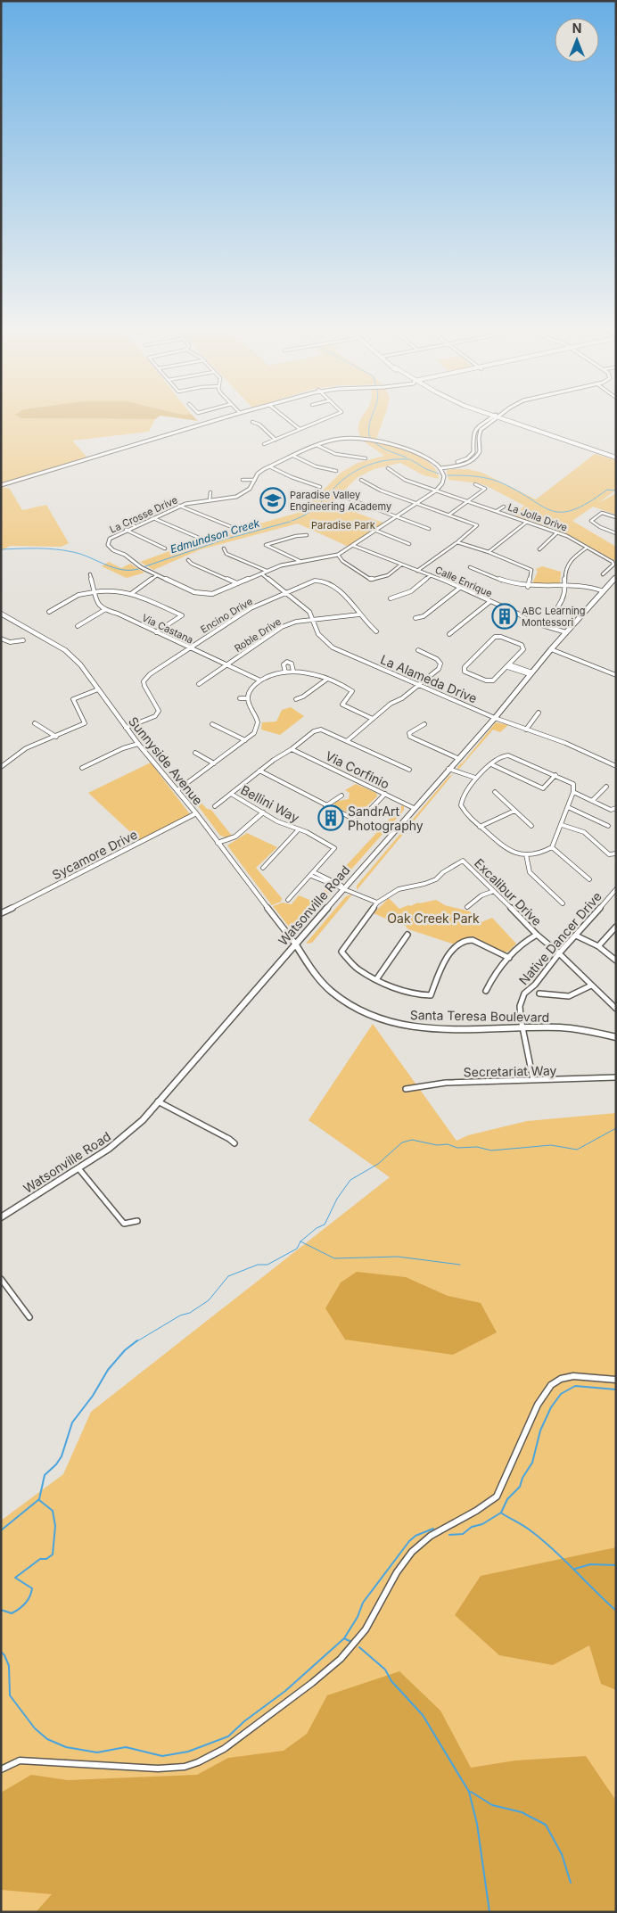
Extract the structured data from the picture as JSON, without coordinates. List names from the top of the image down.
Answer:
{
  "streets": {
    "main road": ["Watsonville Road", "Santa Teresa Boulevard"],
    "street": [
      "La Crosse Drive",
      "La Jolla Drive",
      "Calle Enrique",
      "Encino Drive",
      "Via Castana",
      "Roble Drive",
      "La Alameda Drive",
      "Sunnyside Avenue",
      "Via Corfinio",
      "Bellini Way",
      "Sycamore Drive",
      "Excalibur Drive",
      "Native Dancer Drive",
      "Secretariat Way"
    ]
  },
  "crossings": [
    ["La Crosse Drive", "La Jolla Drive"],
    ["La Crosse Drive", "Calle Enrique"],
    ["La Crosse Drive", "La Alameda Drive"],
    ["Calle Enrique", "Watsonville Road"],
    ["Encino Drive", "Via Castana"],
    ["Encino Drive", "Roble Drive"],
    ["Encino Drive", "La Alameda Drive"],
    ["Encino Drive", "Sunnyside Avenue"],
    ["Via Castana", "Roble Drive"],
    ["Roble Drive", "La Alameda Drive"],
    ["La Alameda Drive", "Watsonville Road"],
    ["Sunnyside Avenue", "Sycamore Drive"],
    ["Sunnyside Avenue", "Watsonville Road"],
    ["Sunnyside Avenue", "Santa Teresa Boulevard"],
    ["Via Corfinio", "Watsonville Road"],
    ["Excalibur Drive", "Native Dancer Drive"],
    ["Watsonville Road", "Santa Teresa Boulevard"],
    ["Native Dancer Drive", "Santa Teresa Boulevard"],
    ["Native Dancer Drive", "Secretariat Way"]
  ],
  "water": ["Edmundson Creek"],
  "parks": ["Paradise Park", "Oak Creek Park"],
  "places": {
    "school or university": ["Paradise Valley Engineering Academy"],
    "building": ["ABC Learning Montessori", "SandrArt Photography"]
  },
  "north": "top"
}
